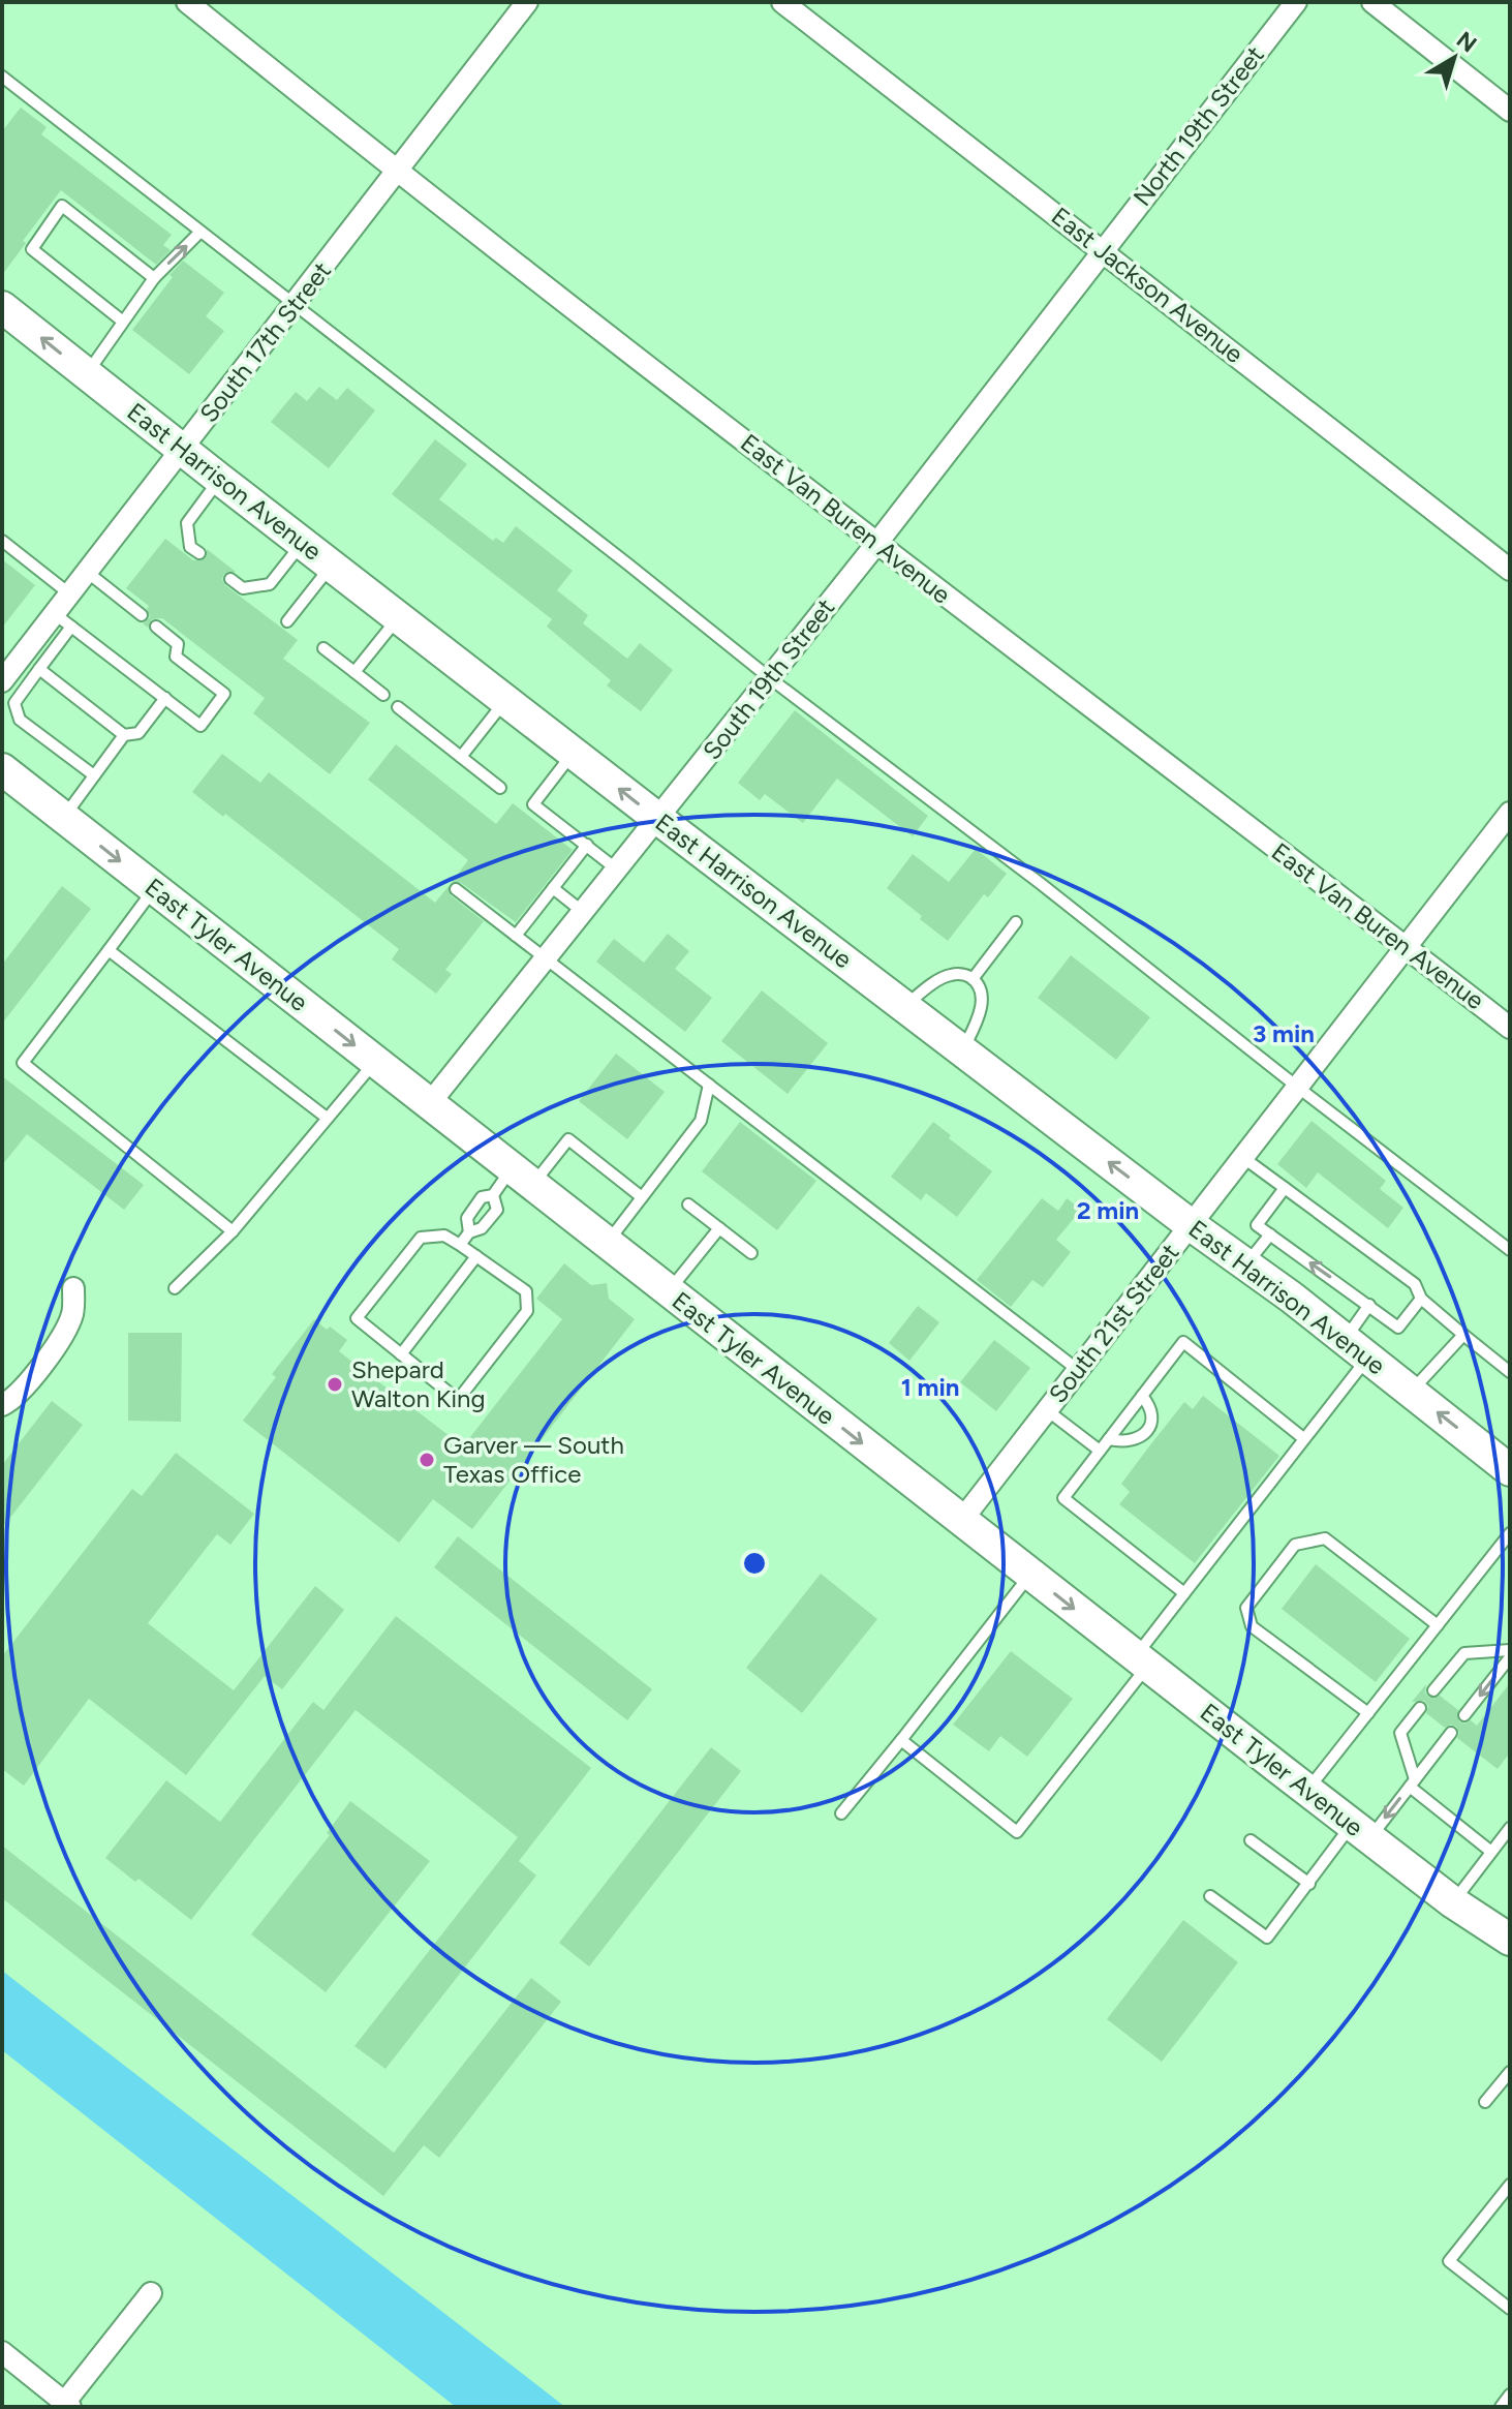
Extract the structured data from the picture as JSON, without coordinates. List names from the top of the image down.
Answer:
{
  "streets": {
    "main road": ["East Harrison Avenue", "East Tyler Avenue"],
    "street": [
      "North 19th Street",
      "East Jackson Avenue",
      "South 17th Street",
      "East Van Buren Avenue",
      "South 19th Street",
      "South 21st Street"
    ]
  },
  "crossings": [
    ["North 19th Street", "East Jackson Avenue"],
    ["North 19th Street", "South 19th Street"],
    ["East Jackson Avenue", "South 19th Street"],
    ["South 17th Street", "East Harrison Avenue"],
    ["South 17th Street", "East Van Buren Avenue"],
    ["East Harrison Avenue", "South 19th Street"],
    ["East Harrison Avenue", "South 21st Street"],
    ["East Van Buren Avenue", "South 19th Street"],
    ["East Van Buren Avenue", "South 21st Street"],
    ["South 19th Street", "East Tyler Avenue"],
    ["East Tyler Avenue", "South 21st Street"]
  ],
  "one_way": ["East Tyler Avenue"],
  "places": ["Shepard Walton King", "Garver — South Texas Office"],
  "north": "top right",
  "rings": ["3 min", "2 min", "1 min"]
}
